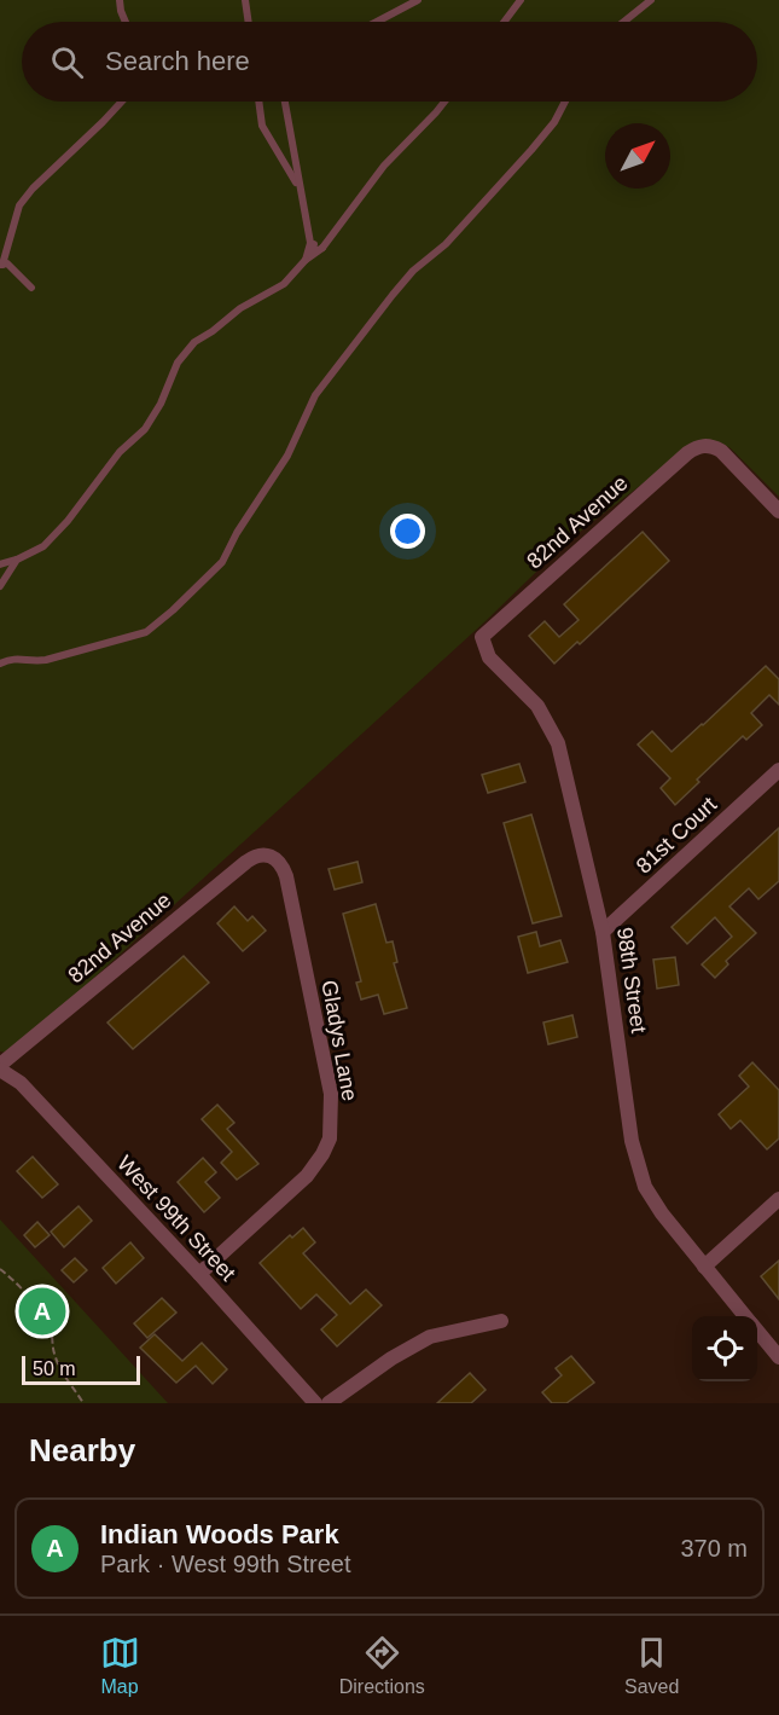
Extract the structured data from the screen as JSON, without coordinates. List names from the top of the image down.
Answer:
{
  "streets": {
    "street": [
      "82nd Avenue",
      "81st Court",
      "98th Street",
      "Gladys Lane",
      "West 99th Street"
    ]
  },
  "crossings": [
    ["82nd Avenue", "98th Street"],
    ["82nd Avenue", "Gladys Lane"],
    ["82nd Avenue", "West 99th Street"],
    ["81st Court", "98th Street"],
    ["Gladys Lane", "West 99th Street"]
  ],
  "scale_bar": "50 m",
  "north": "top right",
  "page": {
    "search": "Search here",
    "pins": "A",
    "scale": "50 m",
    "heading": "Nearby",
    "list": [
      {
        "mark": "A",
        "name": "Indian Woods Park",
        "note": "Park · West 99th Street",
        "value": "370 m"
      }
    ],
    "nav": ["Map", "Directions", "Saved"]
  }
}
